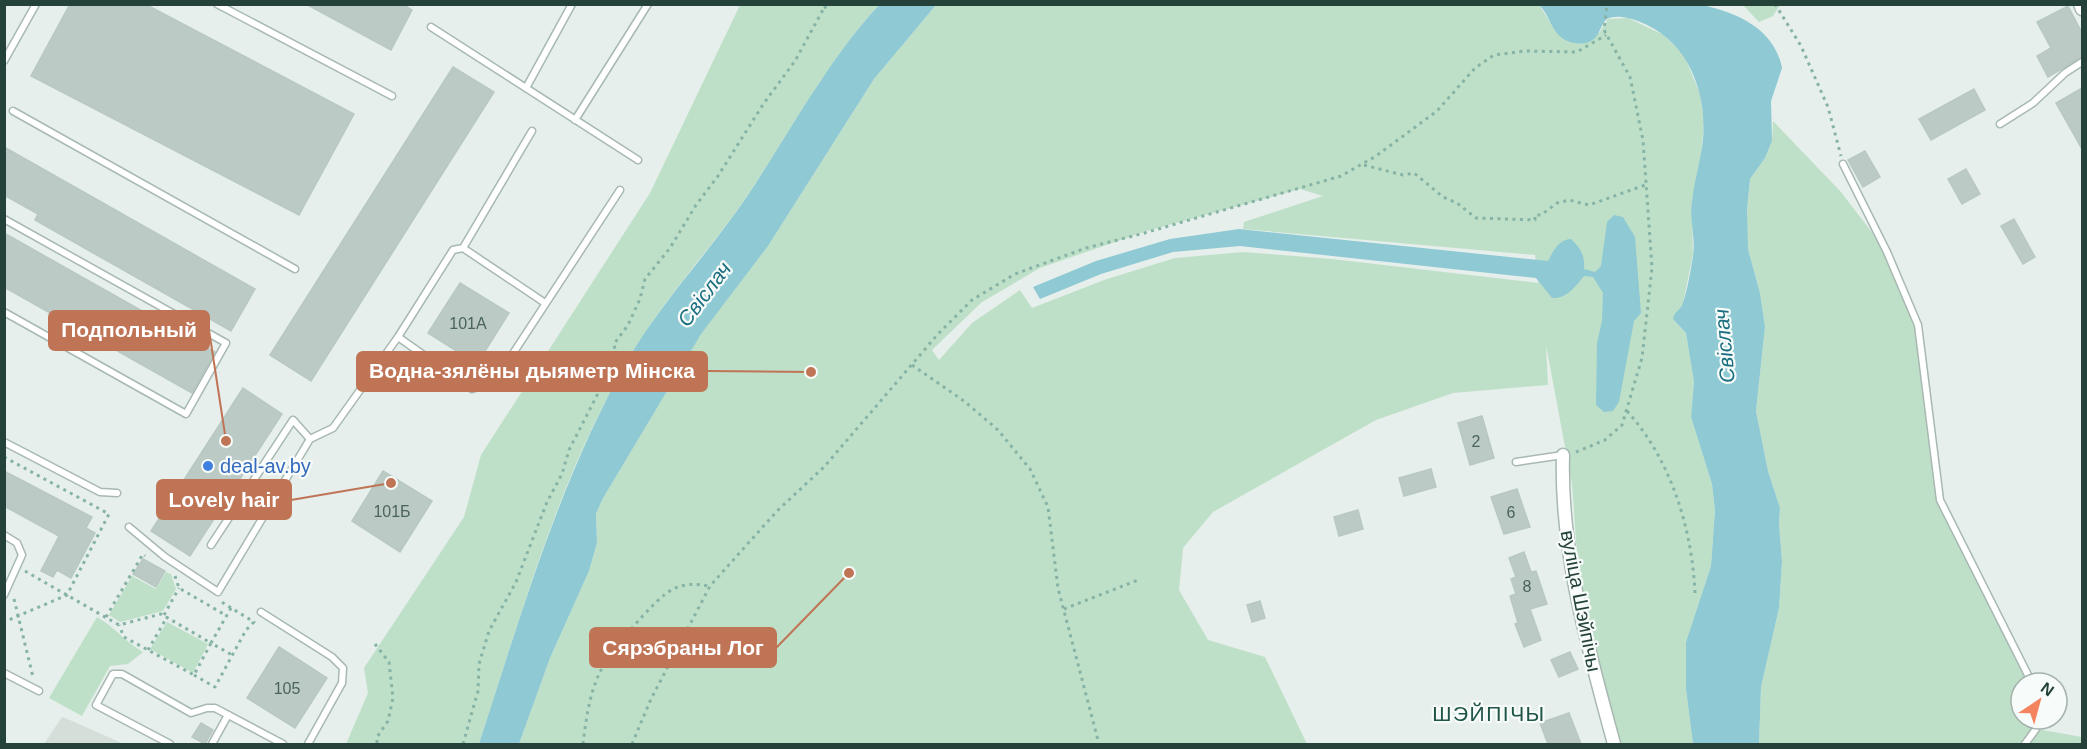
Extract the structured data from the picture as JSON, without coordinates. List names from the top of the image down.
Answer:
{
  "streets": {
    "street": ["вуліца Шэйпічы"]
  },
  "districts": ["ШЭЙПІЧЫ"],
  "water": ["Свіслач"],
  "places": [
    "Водна-зялёны дыяметр Мінска",
    "Подпольный",
    "deal-av.by",
    "Lovely hair",
    "Сярэбраны Лог"
  ],
  "house_numbers": [
    "101А",
    "2",
    "101Б",
    "6",
    "8",
    "105"
  ],
  "north": "top right"
}
